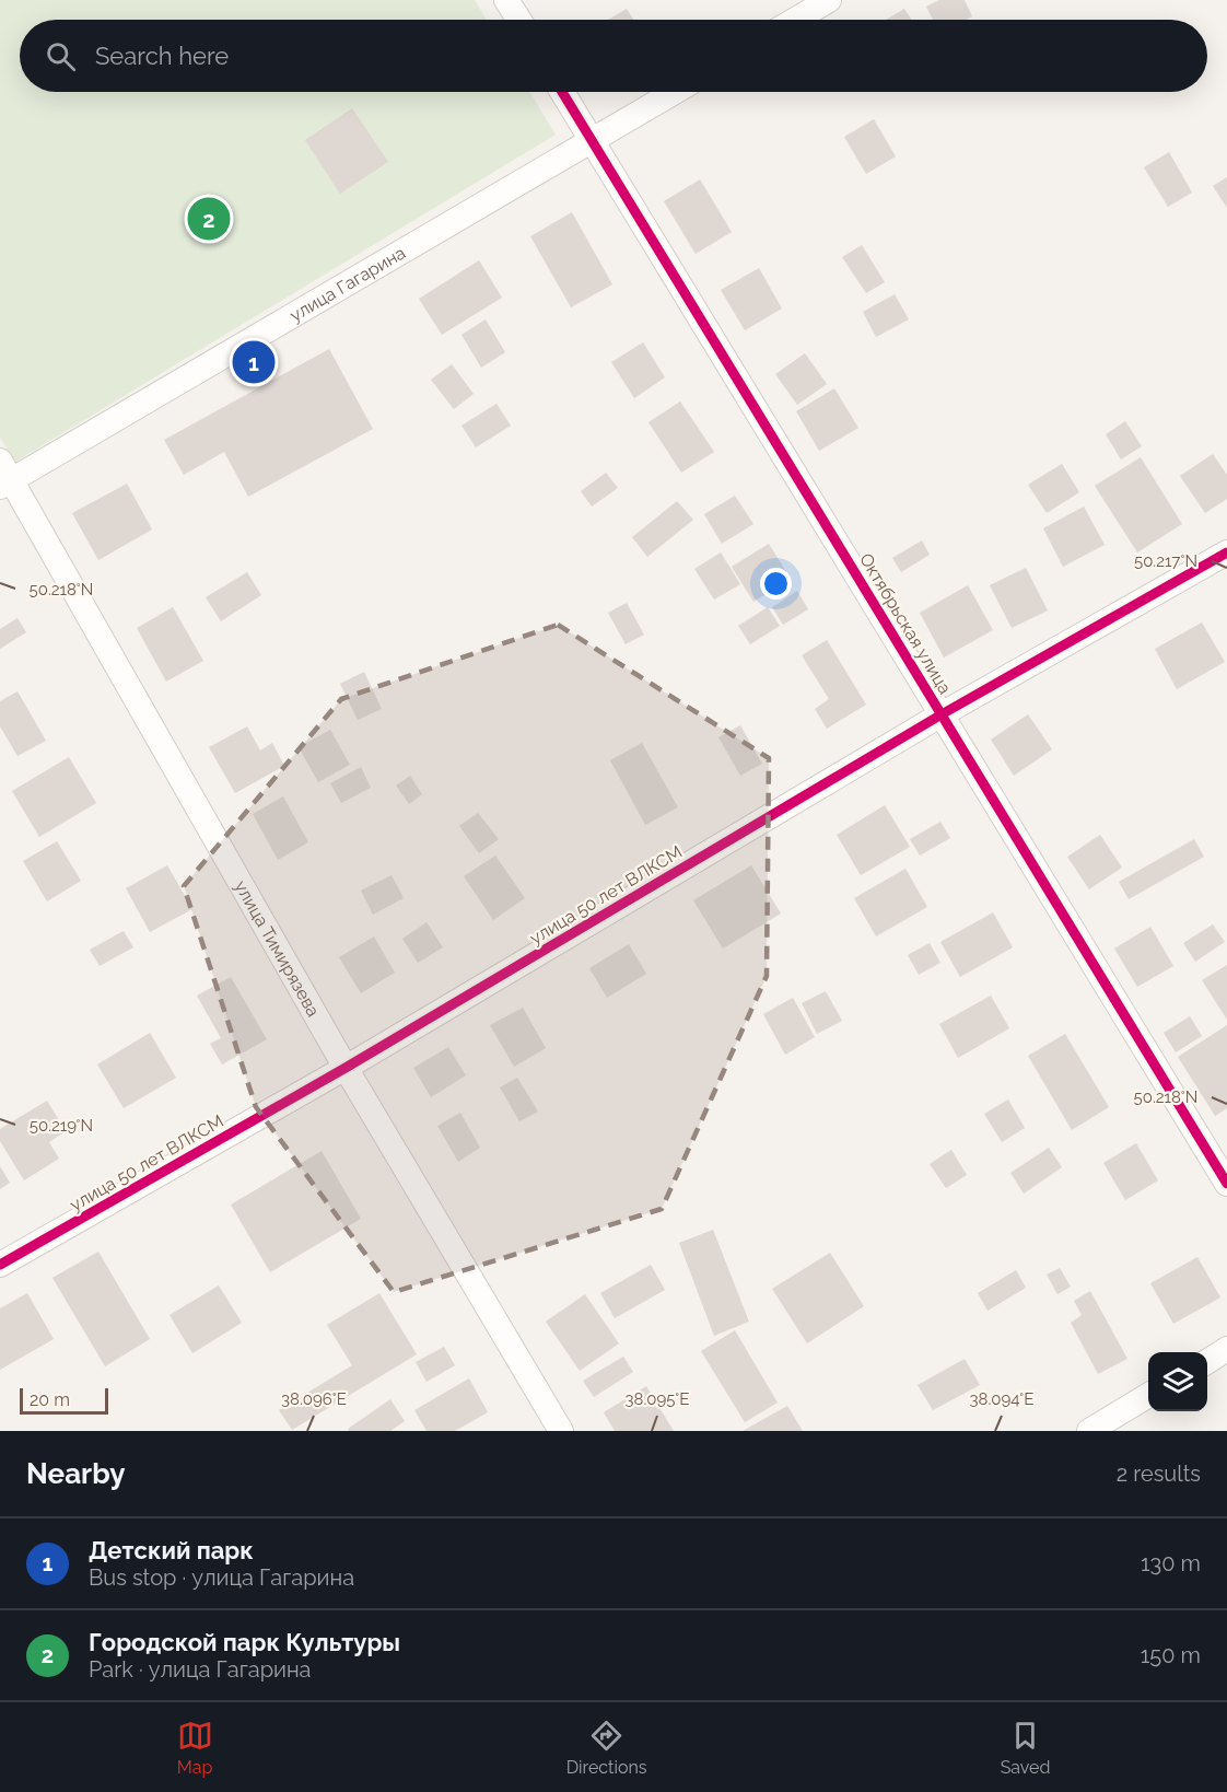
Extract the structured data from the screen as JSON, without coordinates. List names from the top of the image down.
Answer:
{
  "streets": {
    "street": [
      "улица Гагарина",
      "Октябрьская улица",
      "улица 50 лет ВЛКСМ",
      "улица Тимирязева"
    ]
  },
  "crossings": [
    ["улица Гагарина", "Октябрьская улица"],
    ["улица Гагарина", "улица Тимирязева"],
    ["Октябрьская улица", "улица 50 лет ВЛКСМ"],
    ["улица 50 лет ВЛКСМ", "улица Тимирязева"]
  ],
  "scale_bar": "20 m",
  "page": {
    "search": "Search here",
    "pins": ["2", "1"],
    "scale": "20 m",
    "heading": ["Nearby", "2 results"],
    "list": [
      {
        "mark": "1",
        "name": "Детский парк",
        "note": "Bus stop · улица Гагарина",
        "value": "130 m"
      },
      {
        "mark": "2",
        "name": "Городской парк Культуры",
        "note": "Park · улица Гагарина",
        "value": "150 m"
      }
    ],
    "nav": ["Map", "Directions", "Saved"]
  },
  "coordinates": [
    "50.217°N",
    "50.218°N",
    "50.219°N",
    "38.096°E",
    "38.095°E",
    "38.094°E"
  ]
}
